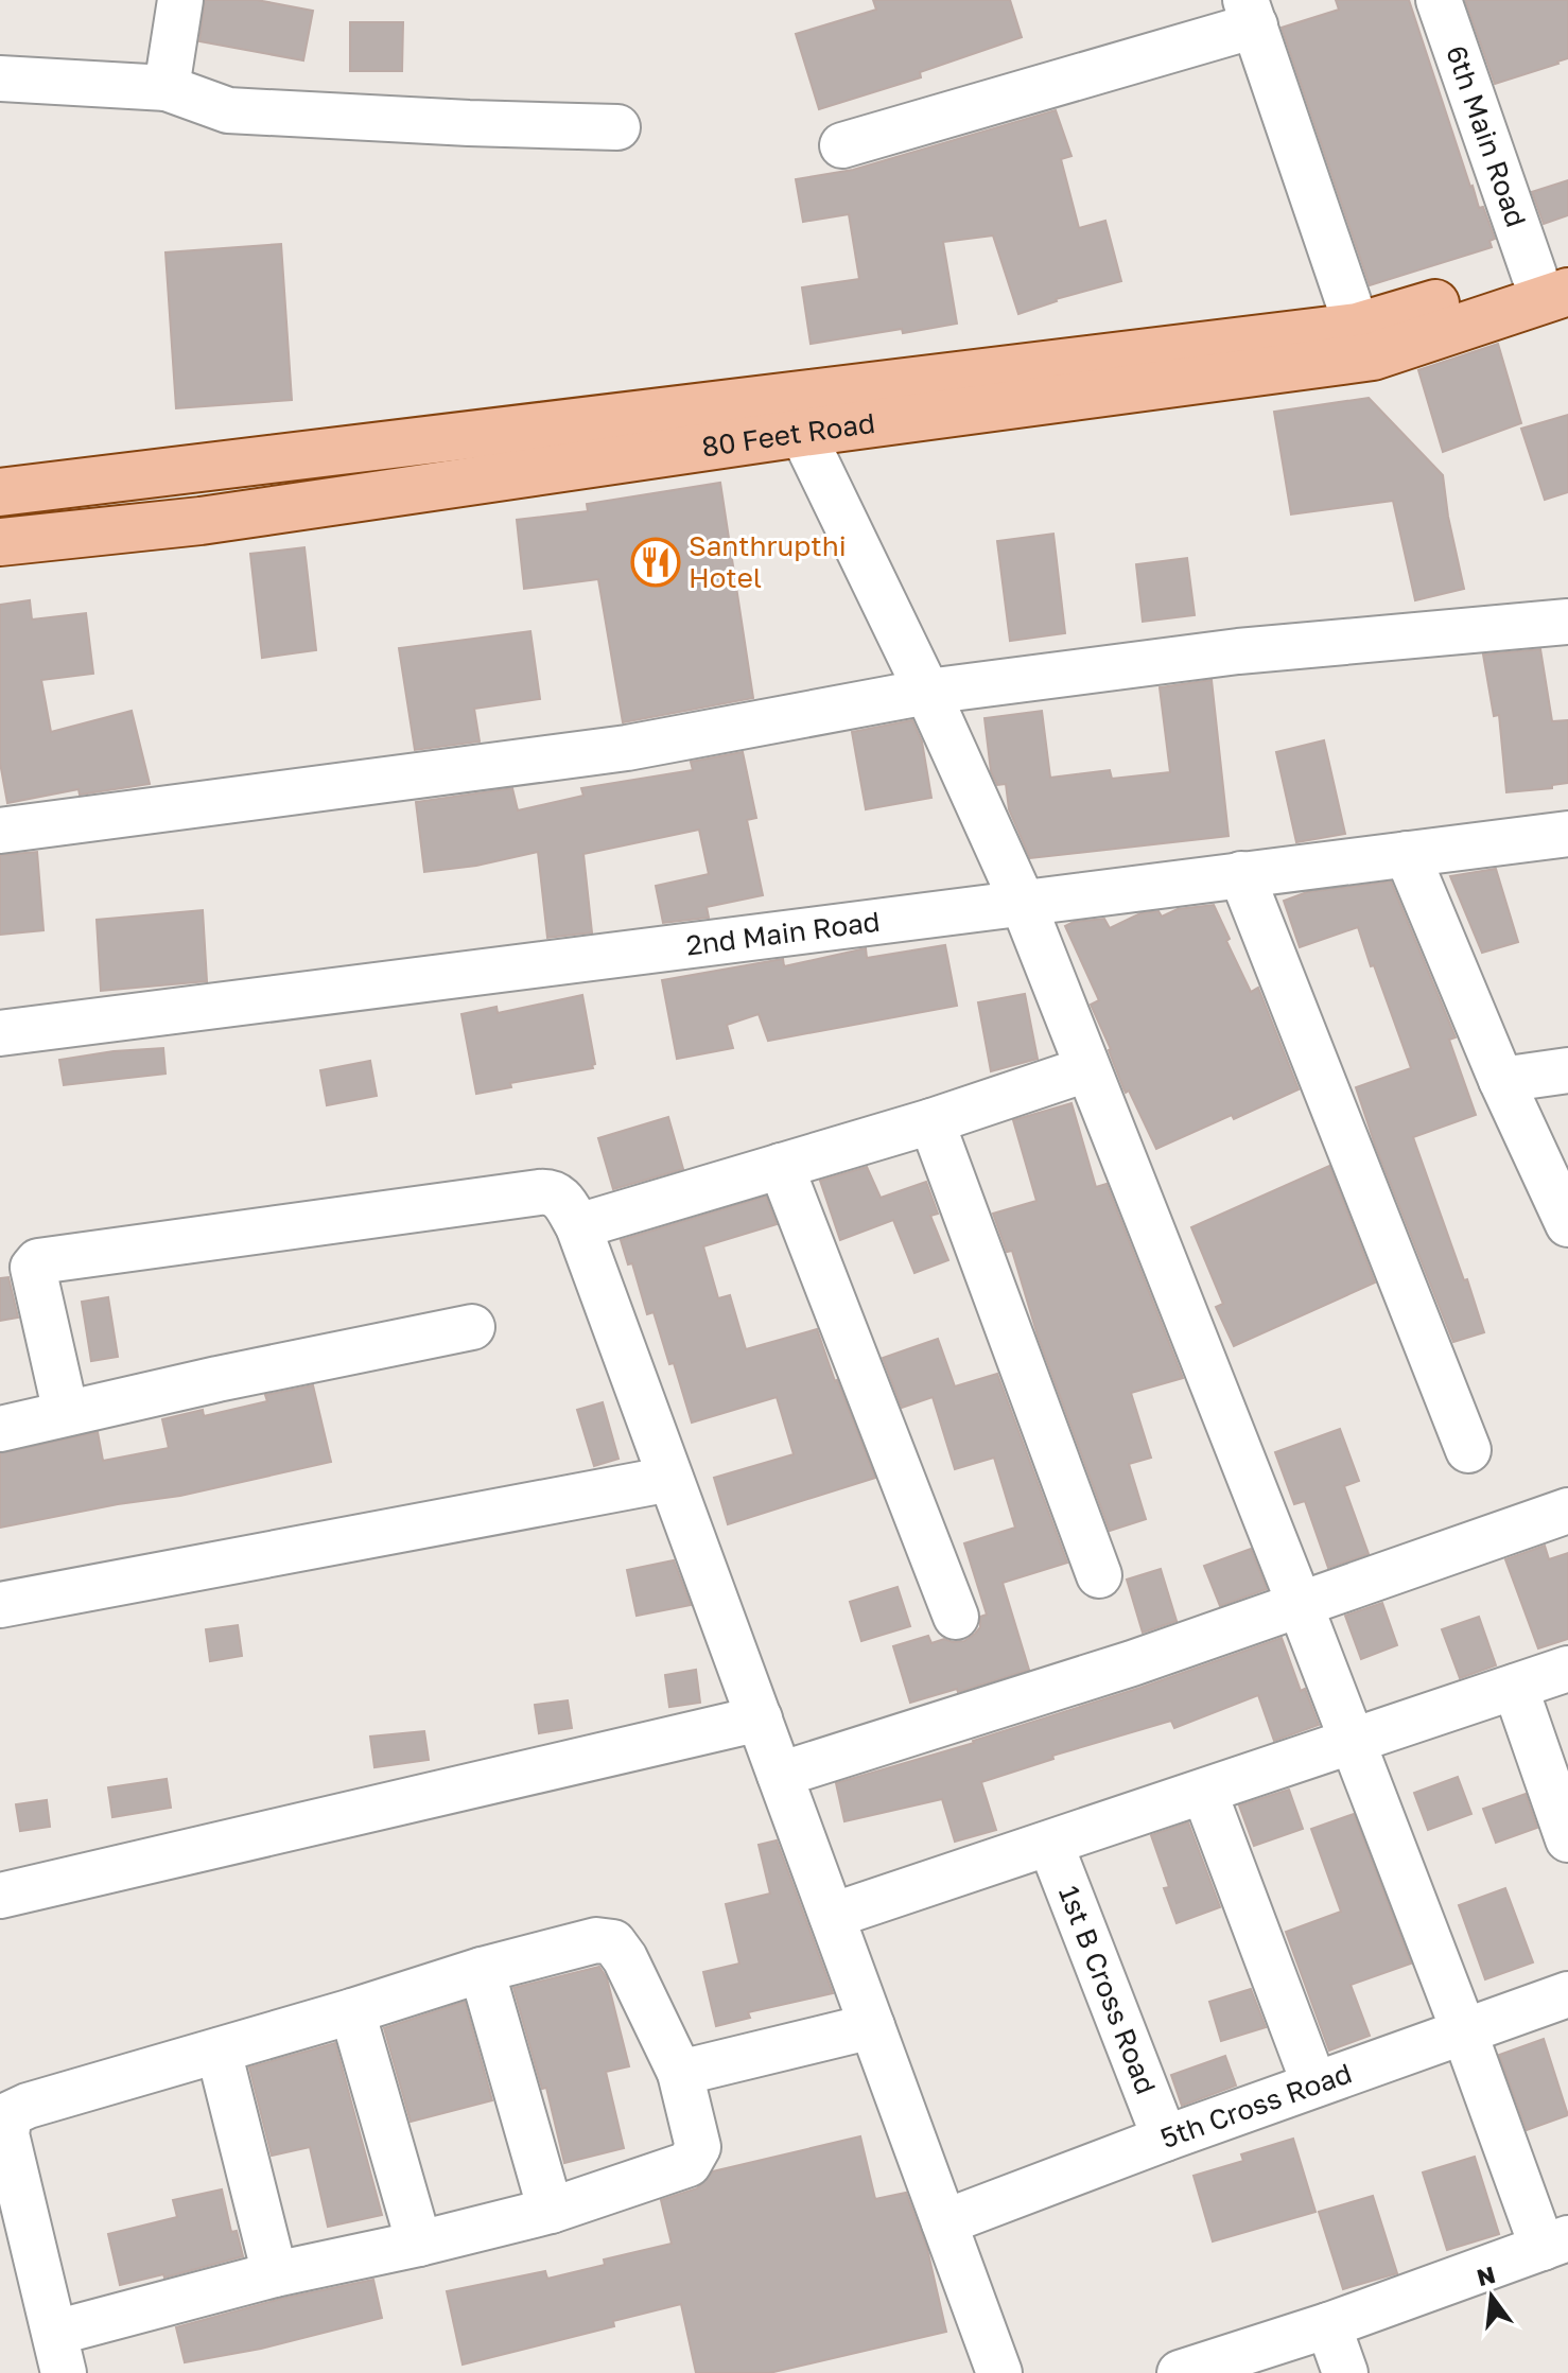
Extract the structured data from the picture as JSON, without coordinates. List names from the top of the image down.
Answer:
{
  "streets": {
    "main road": ["80 Feet Road"],
    "street": [
      "6th Main Road",
      "2nd Main Road",
      "1st B Cross Road",
      "5th Cross Road"
    ]
  },
  "crossings": [
    ["6th Main Road", "80 Feet Road"],
    ["1st B Cross Road", "5th Cross Road"]
  ],
  "places": {
    "restaurant": ["Santhrupthi Hotel"]
  },
  "north": "top"
}
